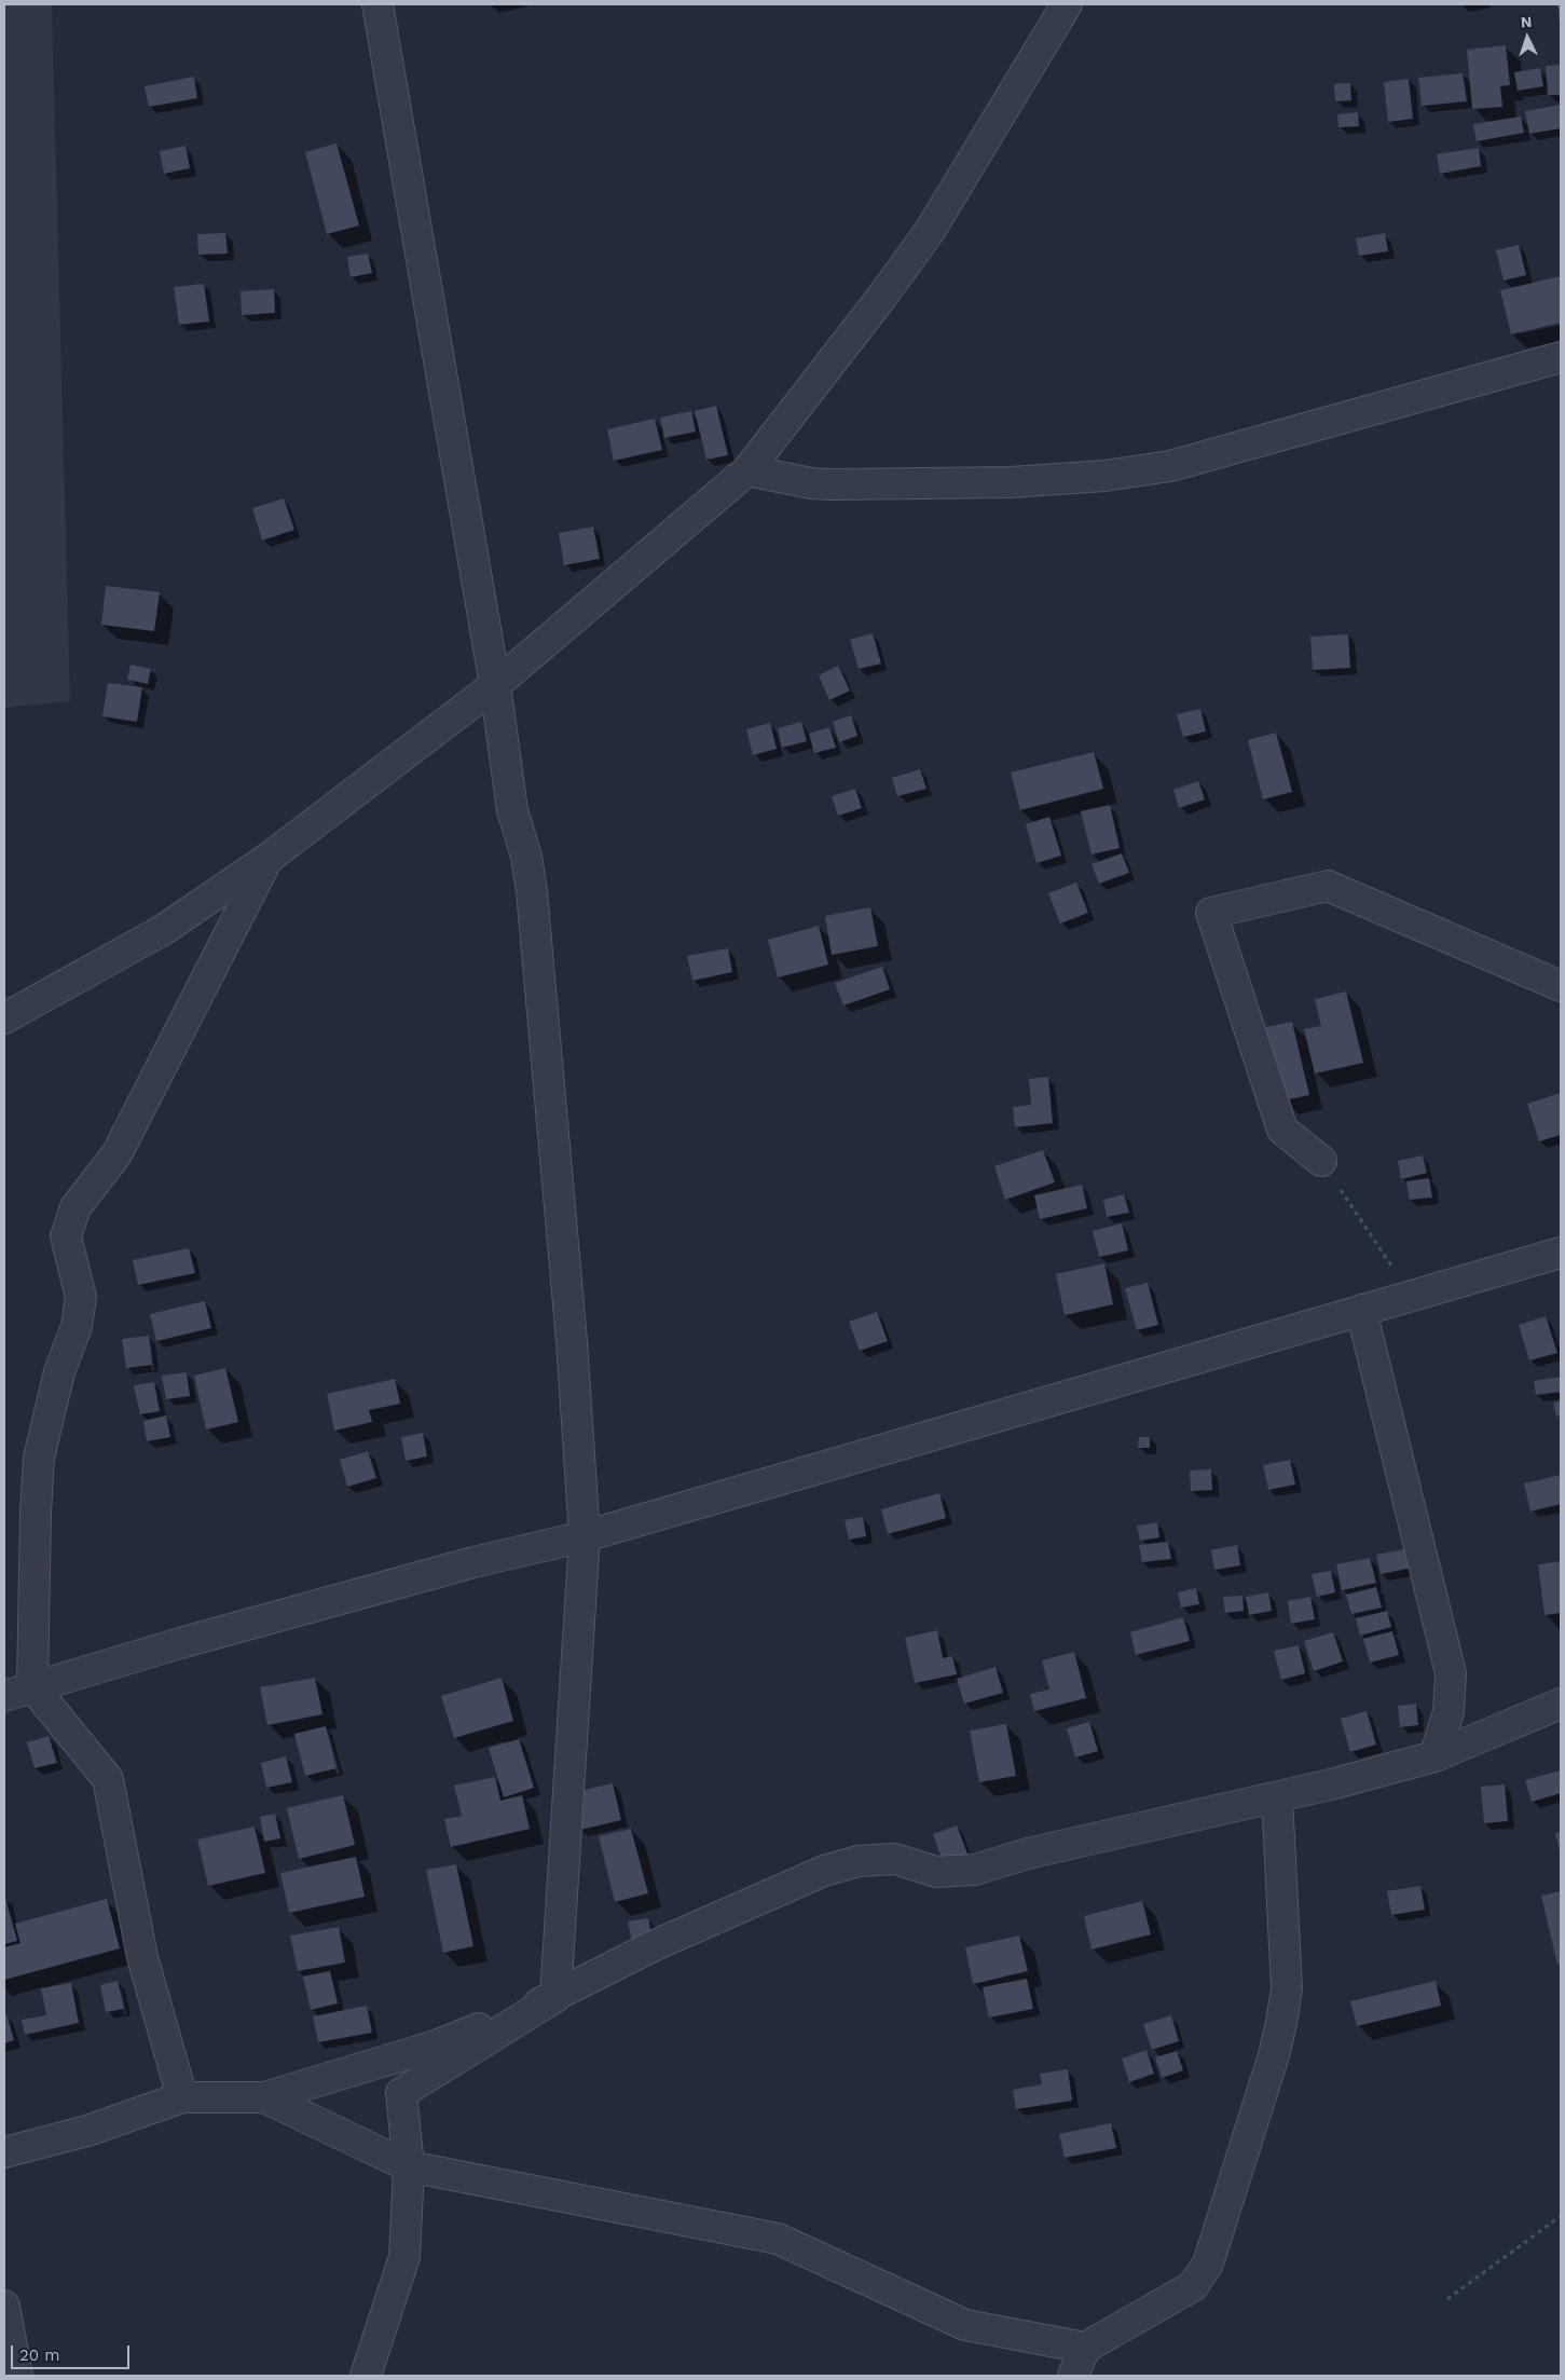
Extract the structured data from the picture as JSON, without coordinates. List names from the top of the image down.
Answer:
{
  "scale_bar": "20 m",
  "north": "top"
}
